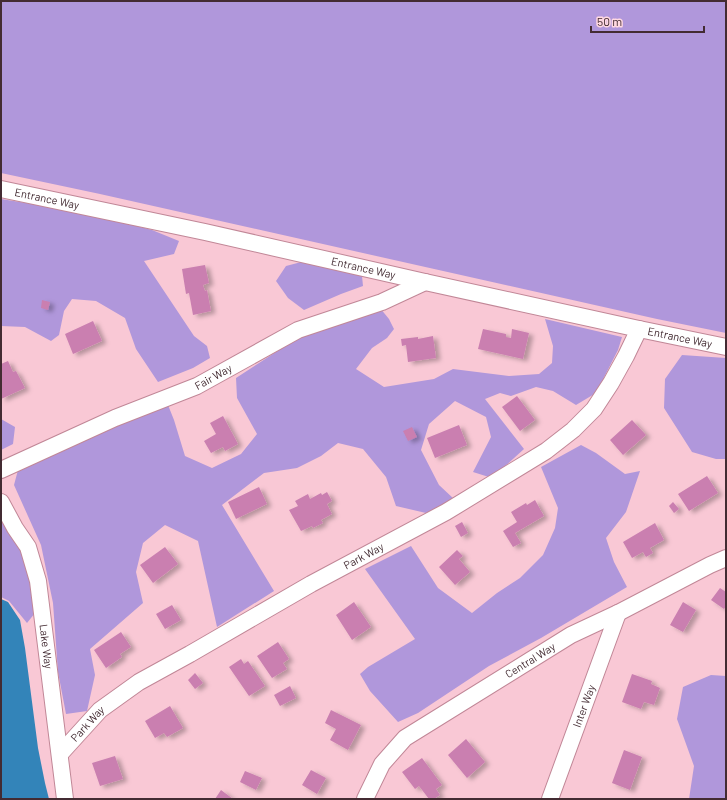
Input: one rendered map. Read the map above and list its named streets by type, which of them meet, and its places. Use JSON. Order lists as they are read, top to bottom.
{
  "streets": {
    "street": [
      "Entrance Way",
      "Fair Way",
      "Park Way",
      "Lake Way",
      "Central Way",
      "Inter Way"
    ]
  },
  "crossings": [
    ["Entrance Way", "Fair Way"],
    ["Entrance Way", "Park Way"],
    ["Park Way", "Lake Way"],
    ["Central Way", "Inter Way"]
  ],
  "scale_bar": "50 m"
}
